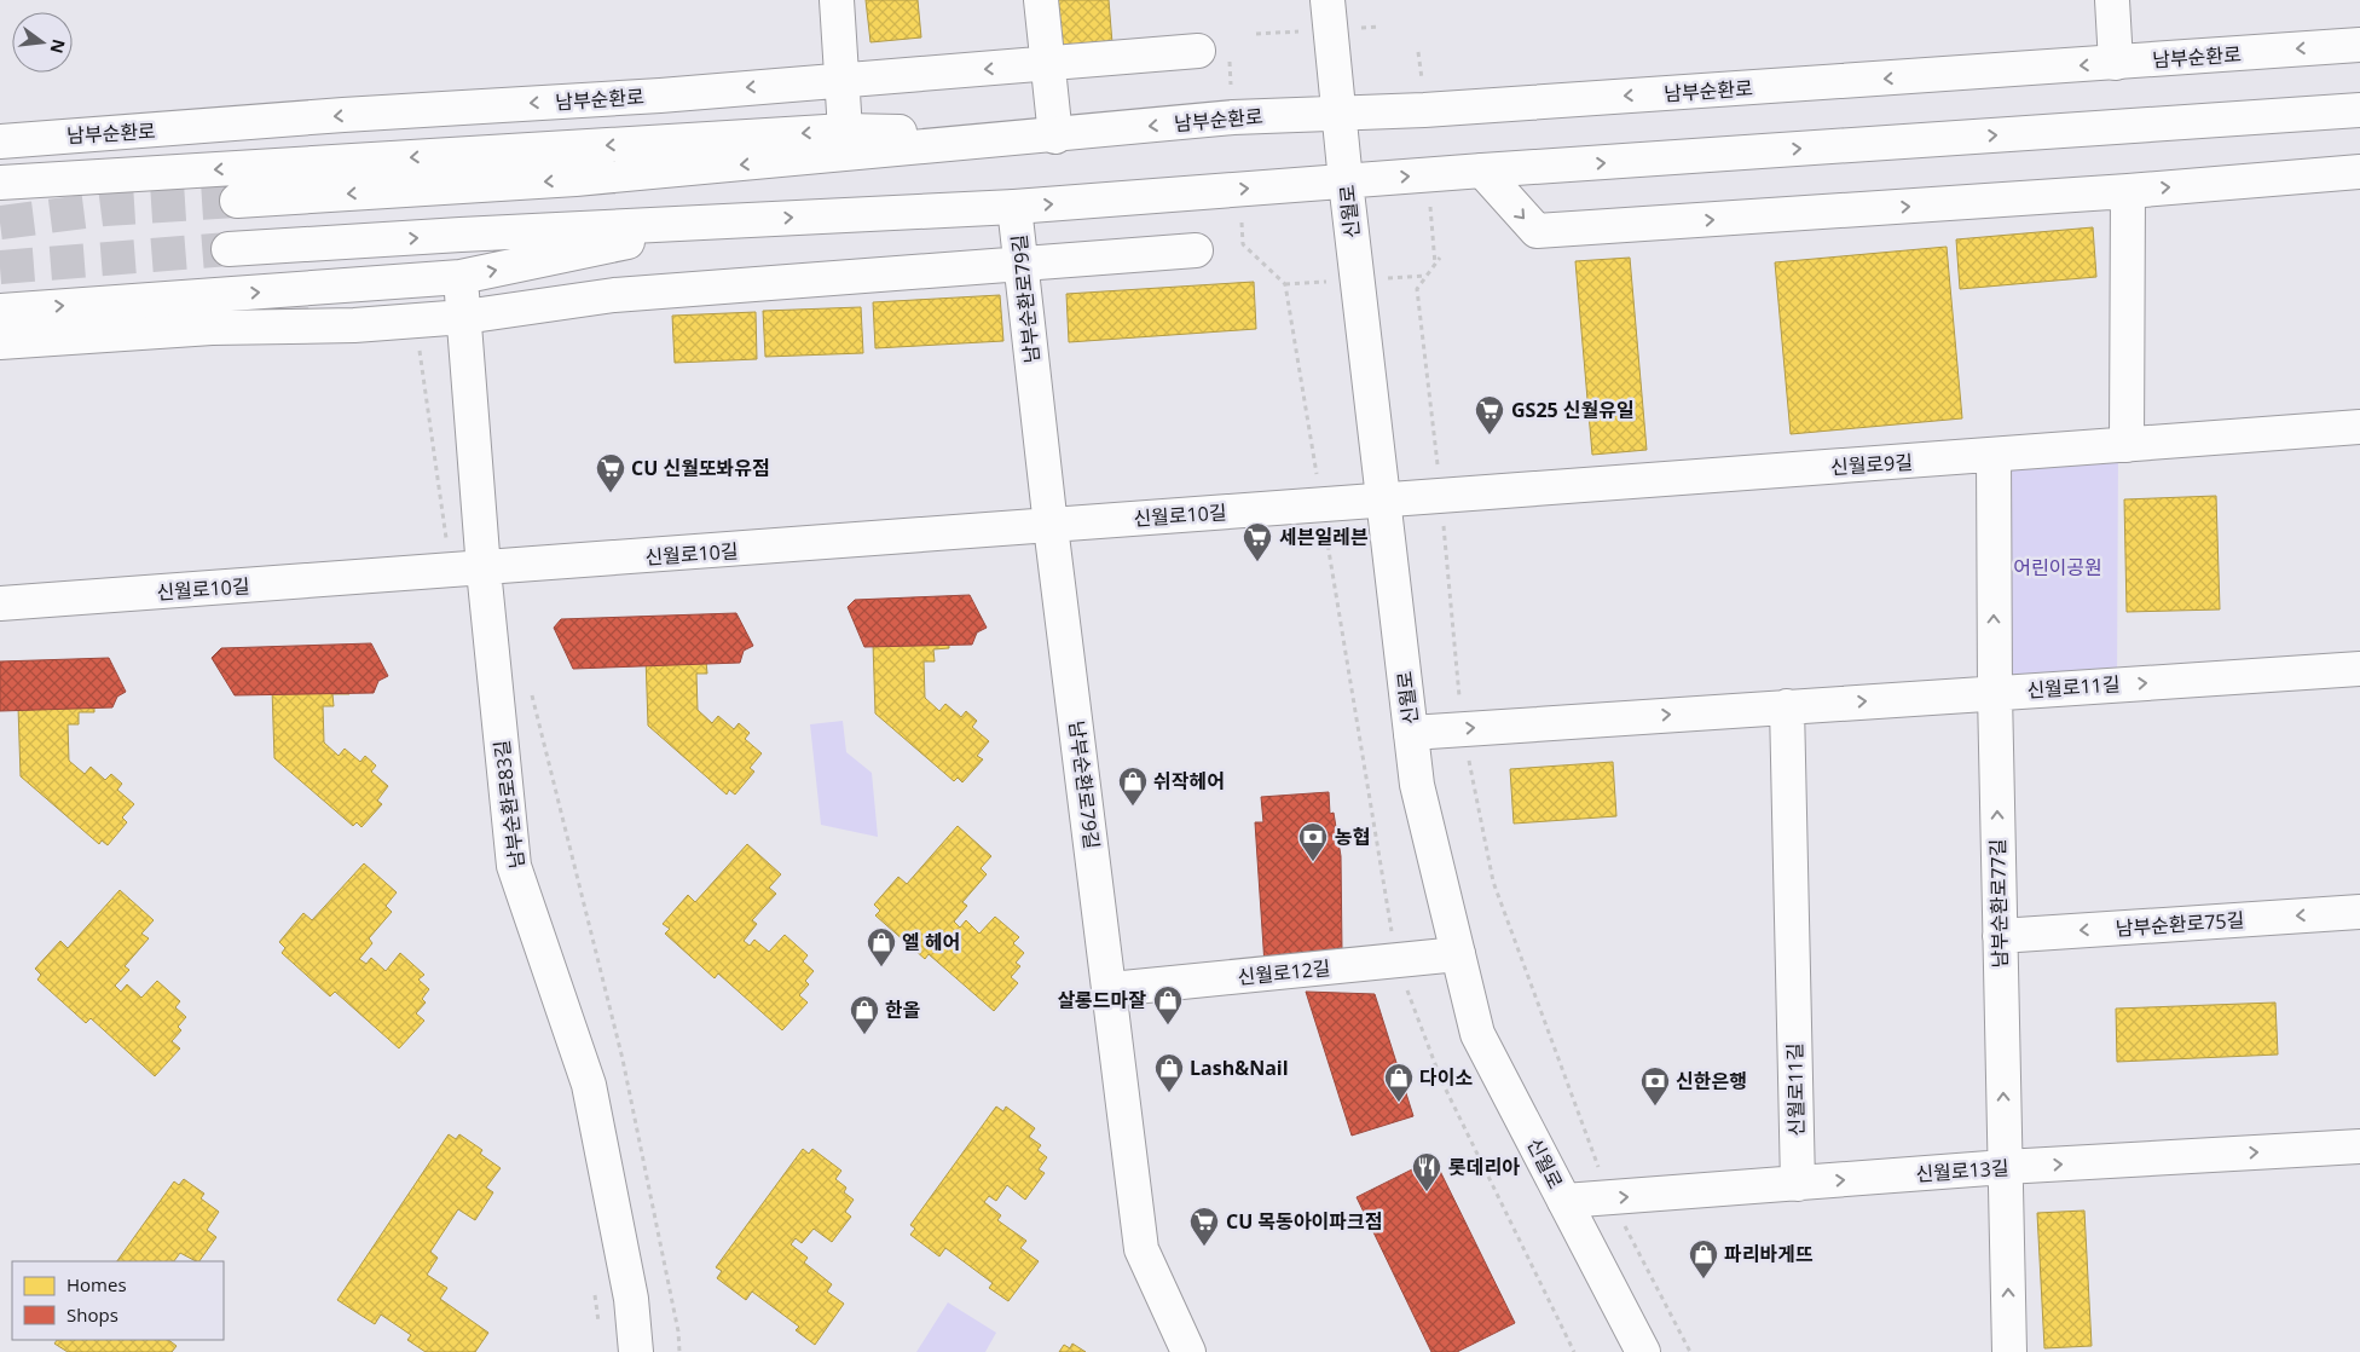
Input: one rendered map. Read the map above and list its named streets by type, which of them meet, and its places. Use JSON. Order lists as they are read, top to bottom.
{
  "streets": {
    "street": [
      "남부순환로",
      "신월로",
      "남부순환로79길",
      "신월로9길",
      "신월로10길",
      "신월로11길",
      "남부순환로83길",
      "남부순환로77길",
      "남부순환로75길",
      "신월로12길",
      "신월로13길"
    ]
  },
  "crossings": [
    ["남부순환로", "신월로"],
    ["신월로", "신월로9길"],
    ["신월로", "신월로10길"],
    ["신월로", "신월로11길"],
    ["신월로", "신월로12길"],
    ["신월로", "신월로13길"],
    ["남부순환로79길", "신월로10길"],
    ["남부순환로79길", "신월로12길"],
    ["신월로9길", "신월로10길"],
    ["신월로9길", "남부순환로77길"],
    ["신월로10길", "남부순환로83길"],
    ["신월로11길", "남부순환로77길"],
    ["신월로11길", "신월로13길"],
    ["남부순환로77길", "남부순환로75길"],
    ["남부순환로77길", "신월로13길"]
  ],
  "one_way": [
    "신월로11길",
    "남부순환로77길",
    "남부순환로75길",
    "신월로13길"
  ],
  "parks": ["어린이공원"],
  "places": {
    "supermarket": [
      "GS25 신월유일",
      "CU 신월또봐유점",
      "세븐일레븐",
      "CU 목동아이파크점"
    ],
    "shop": [
      "쉬작헤어",
      "엘 헤어",
      "살롱드마잘",
      "한올",
      "Lash&Nail",
      "다이소",
      "파리바게뜨"
    ],
    "bank": ["농협", "신한은행"],
    "restaurant": ["롯데리아"]
  },
  "legend": ["Homes", "Shops"],
  "north": "right"
}
